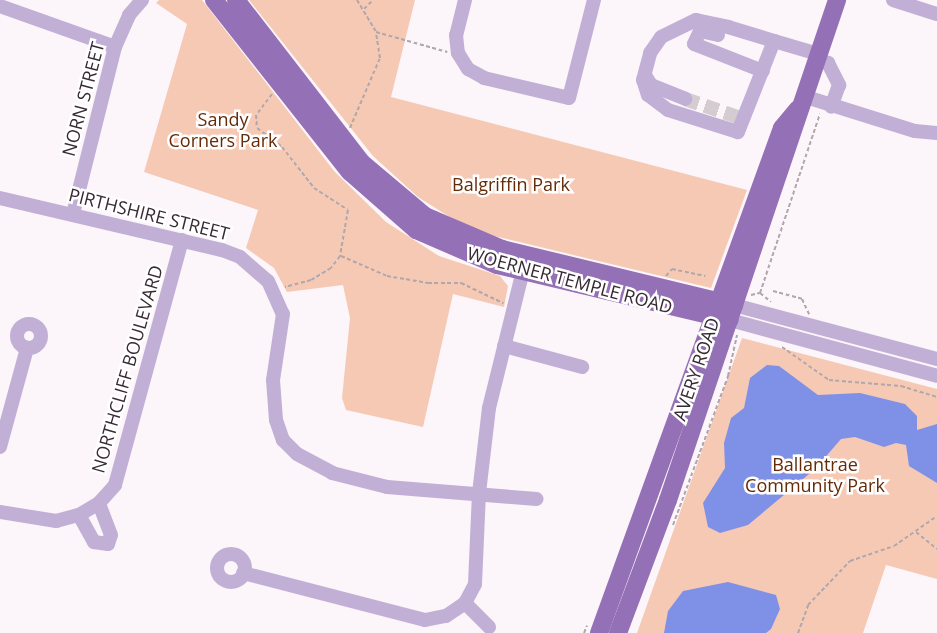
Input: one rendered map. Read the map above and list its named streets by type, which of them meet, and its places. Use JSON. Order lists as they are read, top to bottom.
{
  "streets": {
    "main road": ["WOERNER TEMPLE ROAD", "AVERY ROAD"],
    "street": ["NORN STREET", "PIRTHSHIRE STREET", "NORTHCLIFF BOULEVARD"]
  },
  "crossings": [
    ["NORN STREET", "PIRTHSHIRE STREET"],
    ["PIRTHSHIRE STREET", "NORTHCLIFF BOULEVARD"],
    ["WOERNER TEMPLE ROAD", "AVERY ROAD"]
  ],
  "parks": ["Sandy Corners Park", "Balgriffin Park", "Ballantrae Community Park"]
}
